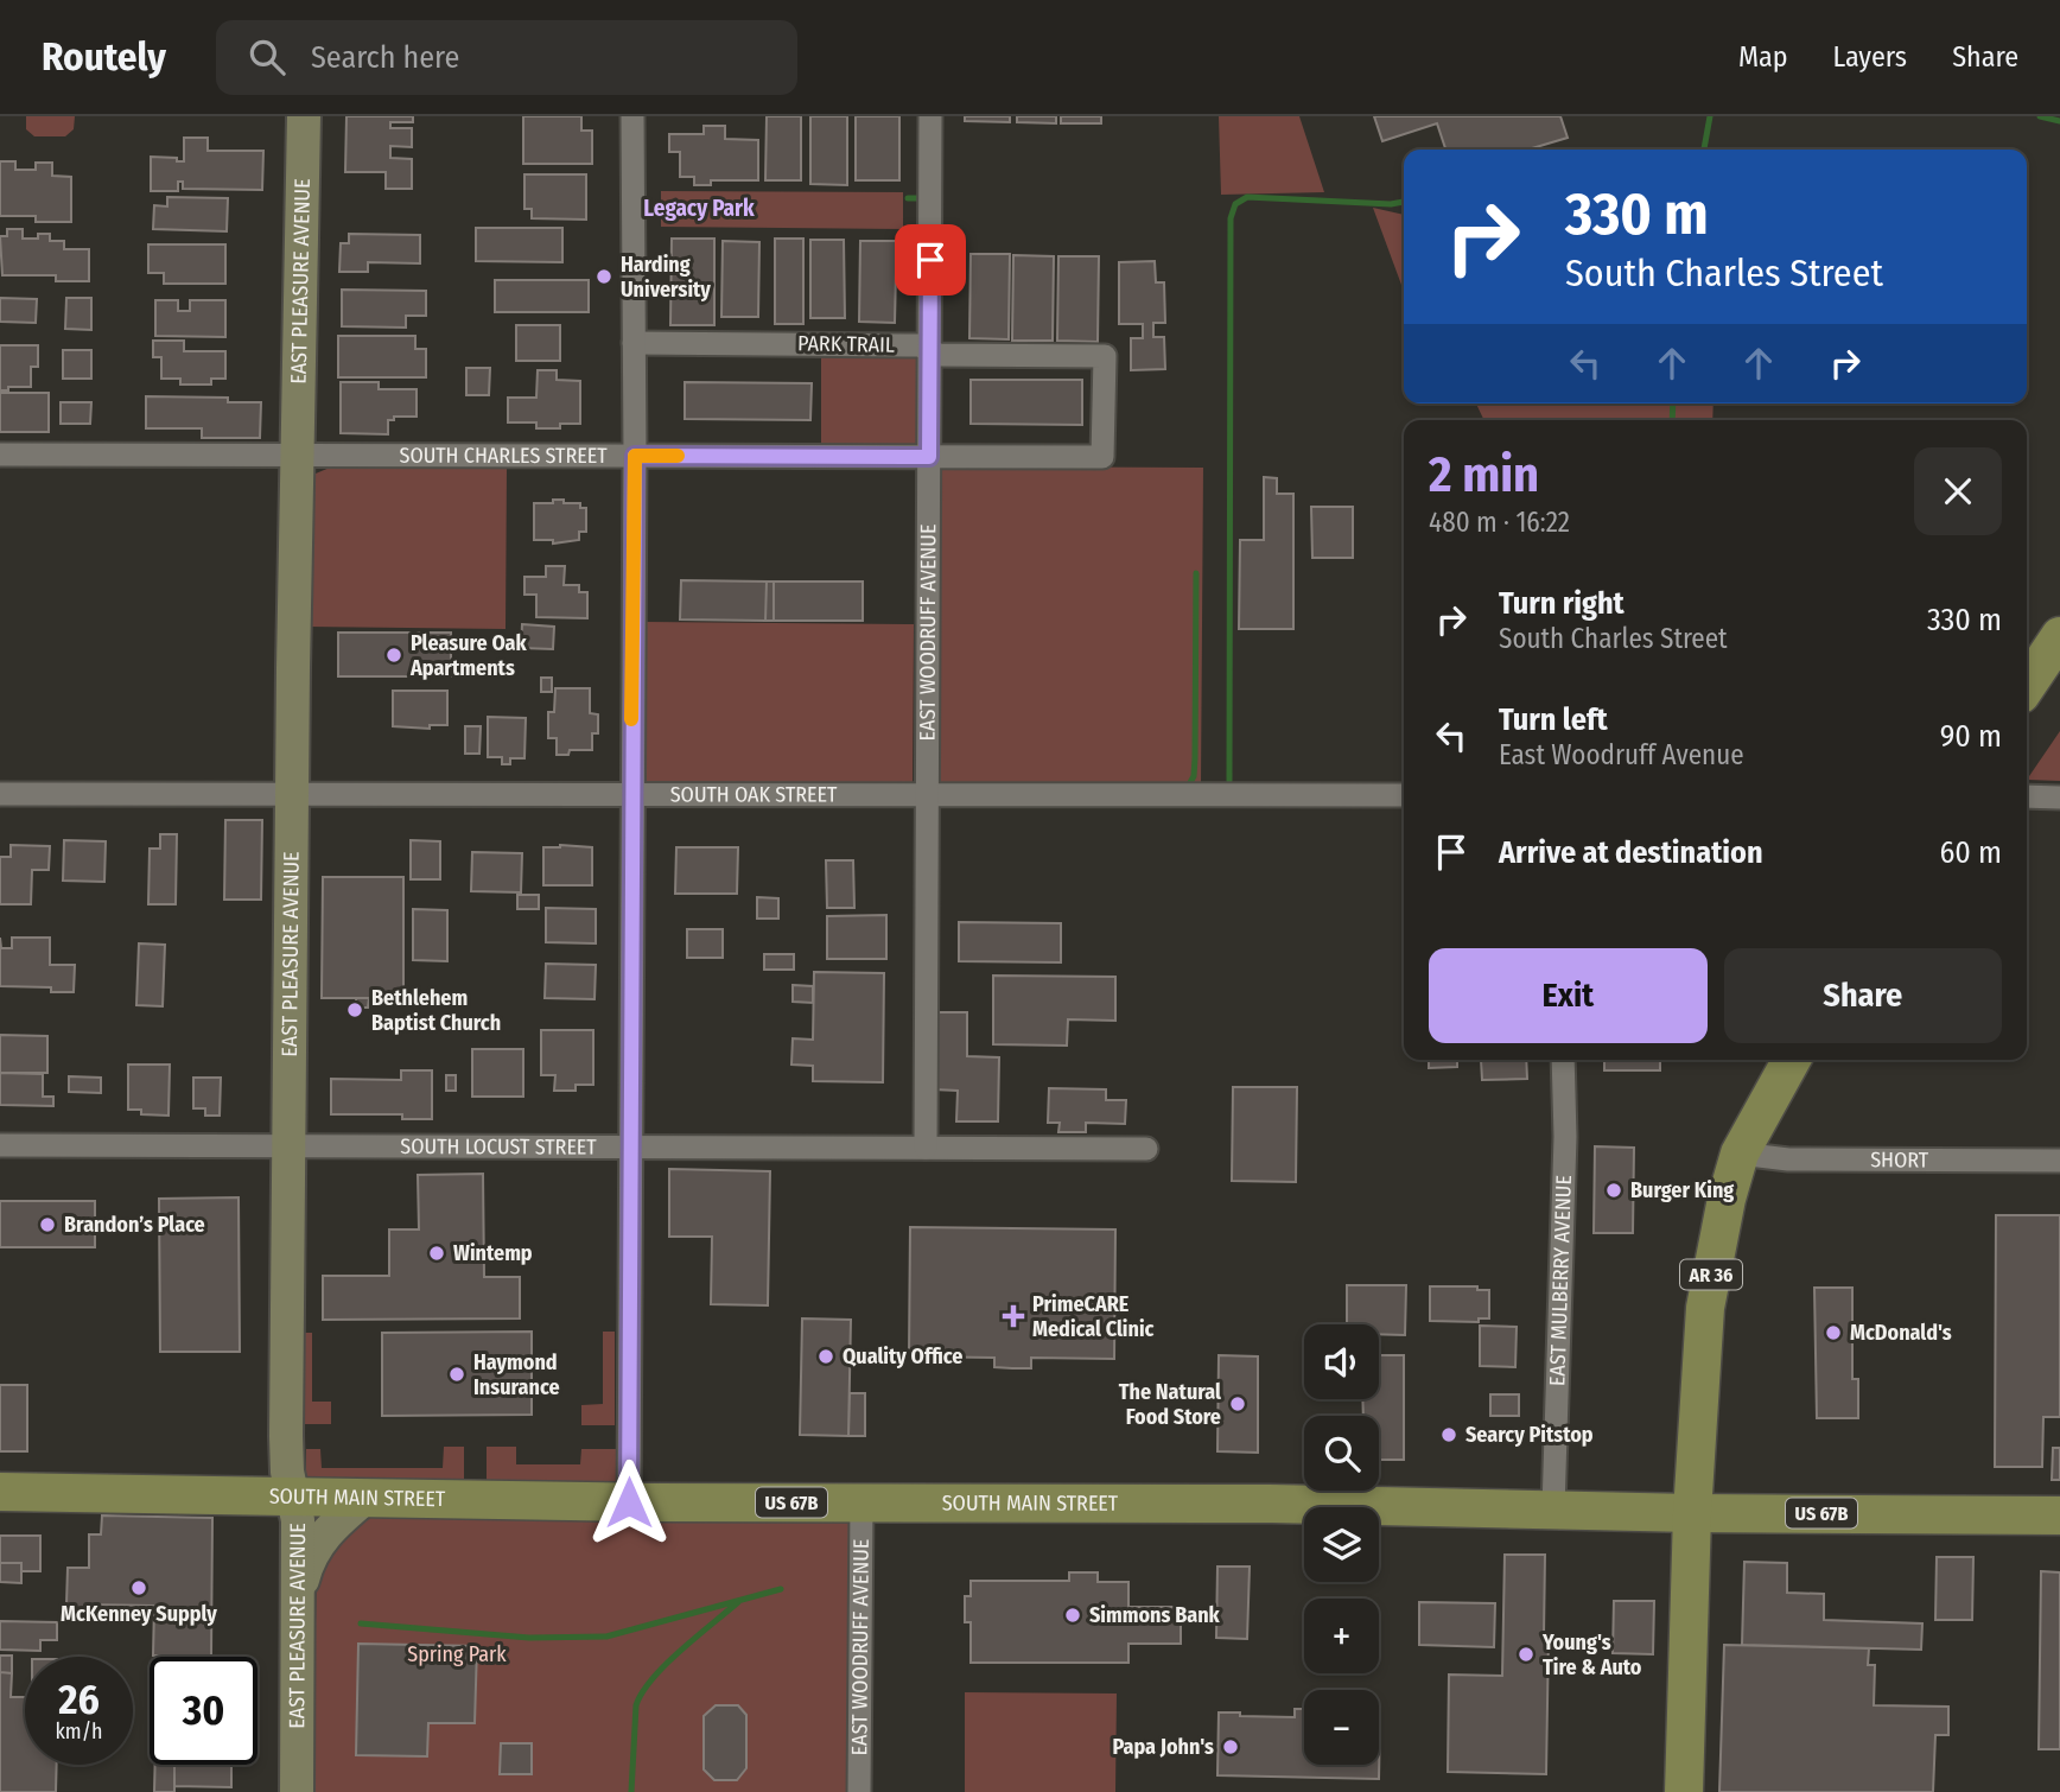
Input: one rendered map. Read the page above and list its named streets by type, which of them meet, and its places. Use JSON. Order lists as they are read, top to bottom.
{
  "streets": {
    "main road": ["AR 36", "SOUTH MAIN STREET", "US 67B"],
    "street": [
      "EAST PLEASURE AVENUE",
      "PARK TRAIL",
      "SOUTH CHARLES STREET",
      "EAST WOODRUFF AVENUE",
      "SOUTH OAK STREET",
      "SOUTH LOCUST STREET",
      "SHORT",
      "EAST MULBERRY AVENUE"
    ]
  },
  "crossings": [
    ["EAST PLEASURE AVENUE", "SOUTH CHARLES STREET"],
    ["EAST PLEASURE AVENUE", "SOUTH OAK STREET"],
    ["EAST PLEASURE AVENUE", "SOUTH LOCUST STREET"],
    ["EAST PLEASURE AVENUE", "SOUTH MAIN STREET"],
    ["PARK TRAIL", "SOUTH CHARLES STREET"],
    ["PARK TRAIL", "EAST WOODRUFF AVENUE"],
    ["SOUTH CHARLES STREET", "EAST WOODRUFF AVENUE"],
    ["EAST WOODRUFF AVENUE", "SOUTH OAK STREET"],
    ["EAST WOODRUFF AVENUE", "SOUTH LOCUST STREET"],
    ["EAST WOODRUFF AVENUE", "SOUTH MAIN STREET"],
    ["SHORT", "AR 36"],
    ["AR 36", "SOUTH MAIN STREET"],
    ["EAST MULBERRY AVENUE", "SOUTH MAIN STREET"]
  ],
  "districts": ["Legacy Park"],
  "parks": ["Spring Park"],
  "places": {
    "other": [
      "Harding University",
      "Pleasure Oak Apartments",
      "Bethlehem Baptist Church",
      "Burger King",
      "Brandon’s Place",
      "Wintemp",
      "McDonald's",
      "Quality Office",
      "Haymond Insurance",
      "The Natural Food Store",
      "Searcy Pitstop",
      "McKenney Supply",
      "Simmons Bank",
      "Young's Tire & Auto",
      "Papa John's"
    ],
    "health": ["PrimeCARE Medical Clinic"]
  },
  "page": {
    "header": "Routely",
    "search": "Search here",
    "nav": ["Map", "Layers", "Share"],
    "turn": ["330 m", "South Charles Street"],
    "heading": ["2 min", "480 m · 16:22"],
    "list": [
      {
        "name": "Turn right",
        "note": "South Charles Street",
        "value": "330 m"
      },
      {
        "name": "Turn left",
        "note": "East Woodruff Avenue",
        "value": "90 m"
      },
      {
        "name": "Arrive at destination",
        "value": "60 m"
      }
    ],
    "buttons": ["Exit", "Share"],
    "map_buttons": ["+", "−"],
    "speed": "26 km/h",
    "limit": "30"
  }
}
